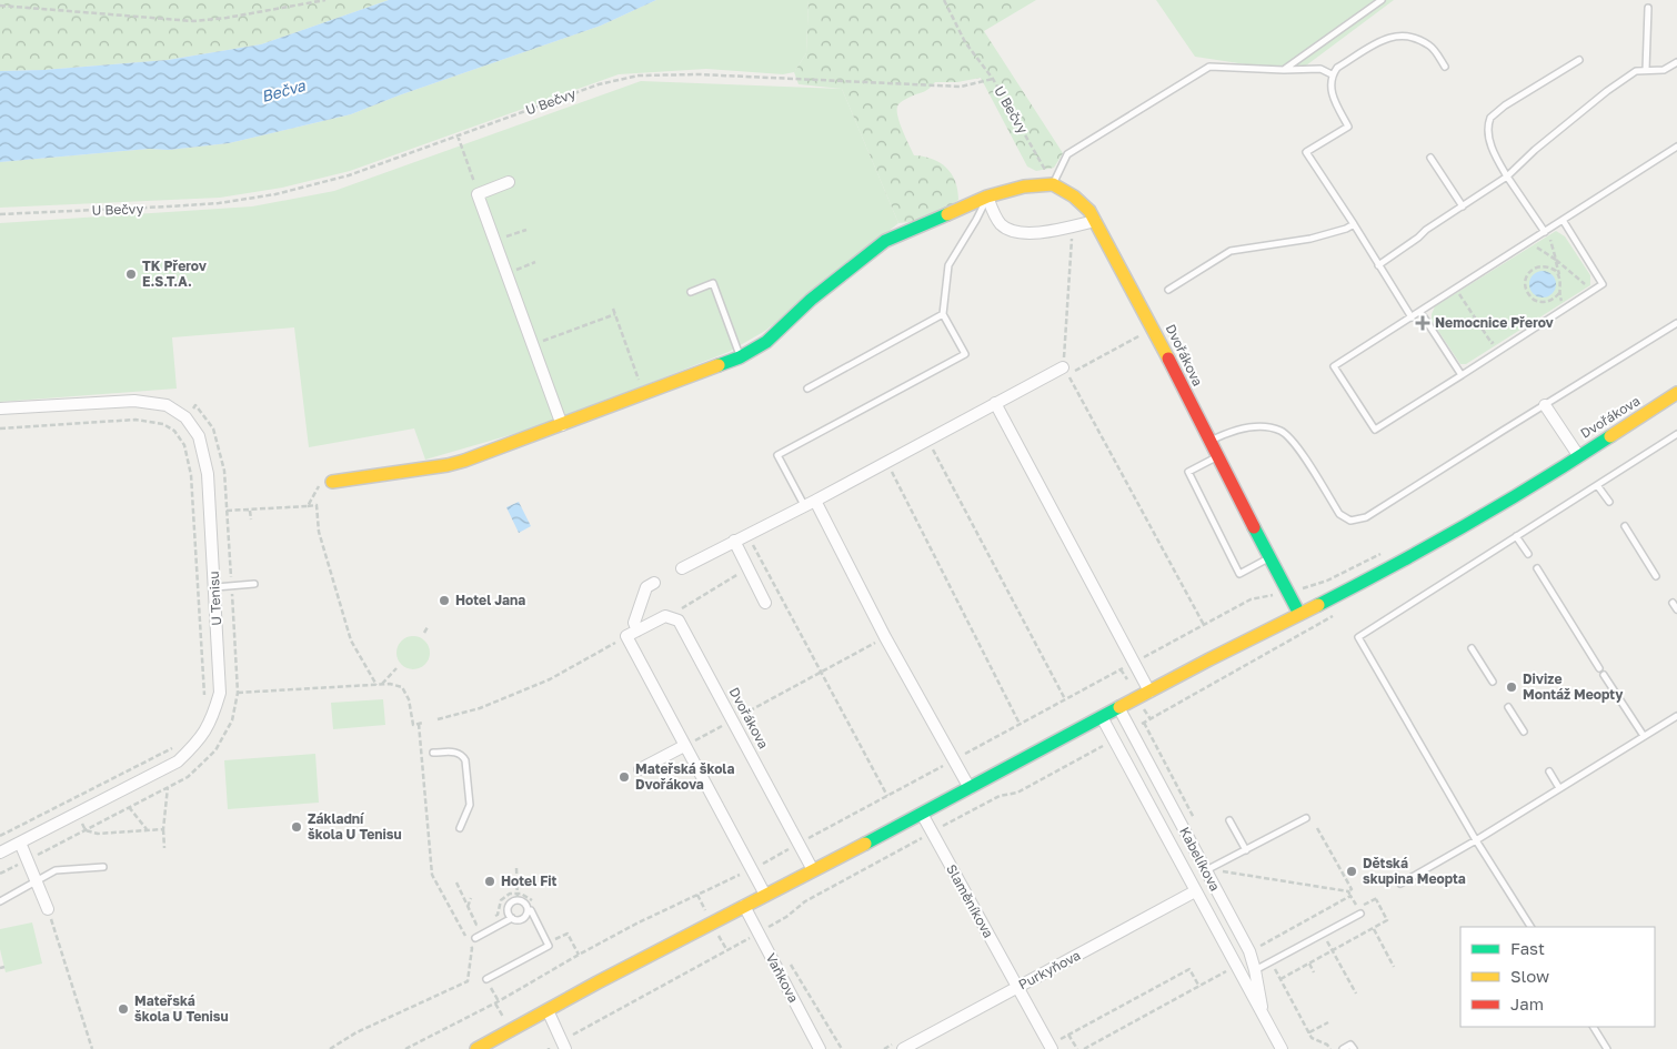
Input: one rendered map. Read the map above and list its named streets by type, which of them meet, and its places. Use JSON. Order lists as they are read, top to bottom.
{
  "streets": {
    "main road": ["Dvořákova"],
    "street": [
      "U Tenisu",
      "Kabelíkova",
      "Slaměníkova",
      "Purkyňova",
      "Vaňkova"
    ],
    "path": ["U Bečvy"]
  },
  "crossings": [
    ["U Bečvy", "Dvořákova"],
    ["Dvořákova", "Kabelíkova"],
    ["Dvořákova", "Slaměníkova"],
    ["Dvořákova", "Vaňkova"],
    ["Kabelíkova", "Purkyňova"],
    ["Slaměníkova", "Purkyňova"]
  ],
  "water": ["Bečva"],
  "places": {
    "other": [
      "TK Přerov E.S.T.A.",
      "Hotel Jana",
      "Divize Montáž Meopty",
      "Mateřská škola Dvořákova",
      "Základní škola U Tenisu",
      "Dětská skupina Meopta",
      "Hotel Fit",
      "Mateřská škola U Tenisu"
    ],
    "health": ["Nemocnice Přerov"]
  },
  "legend": ["Fast", "Slow", "Jam"]
}
